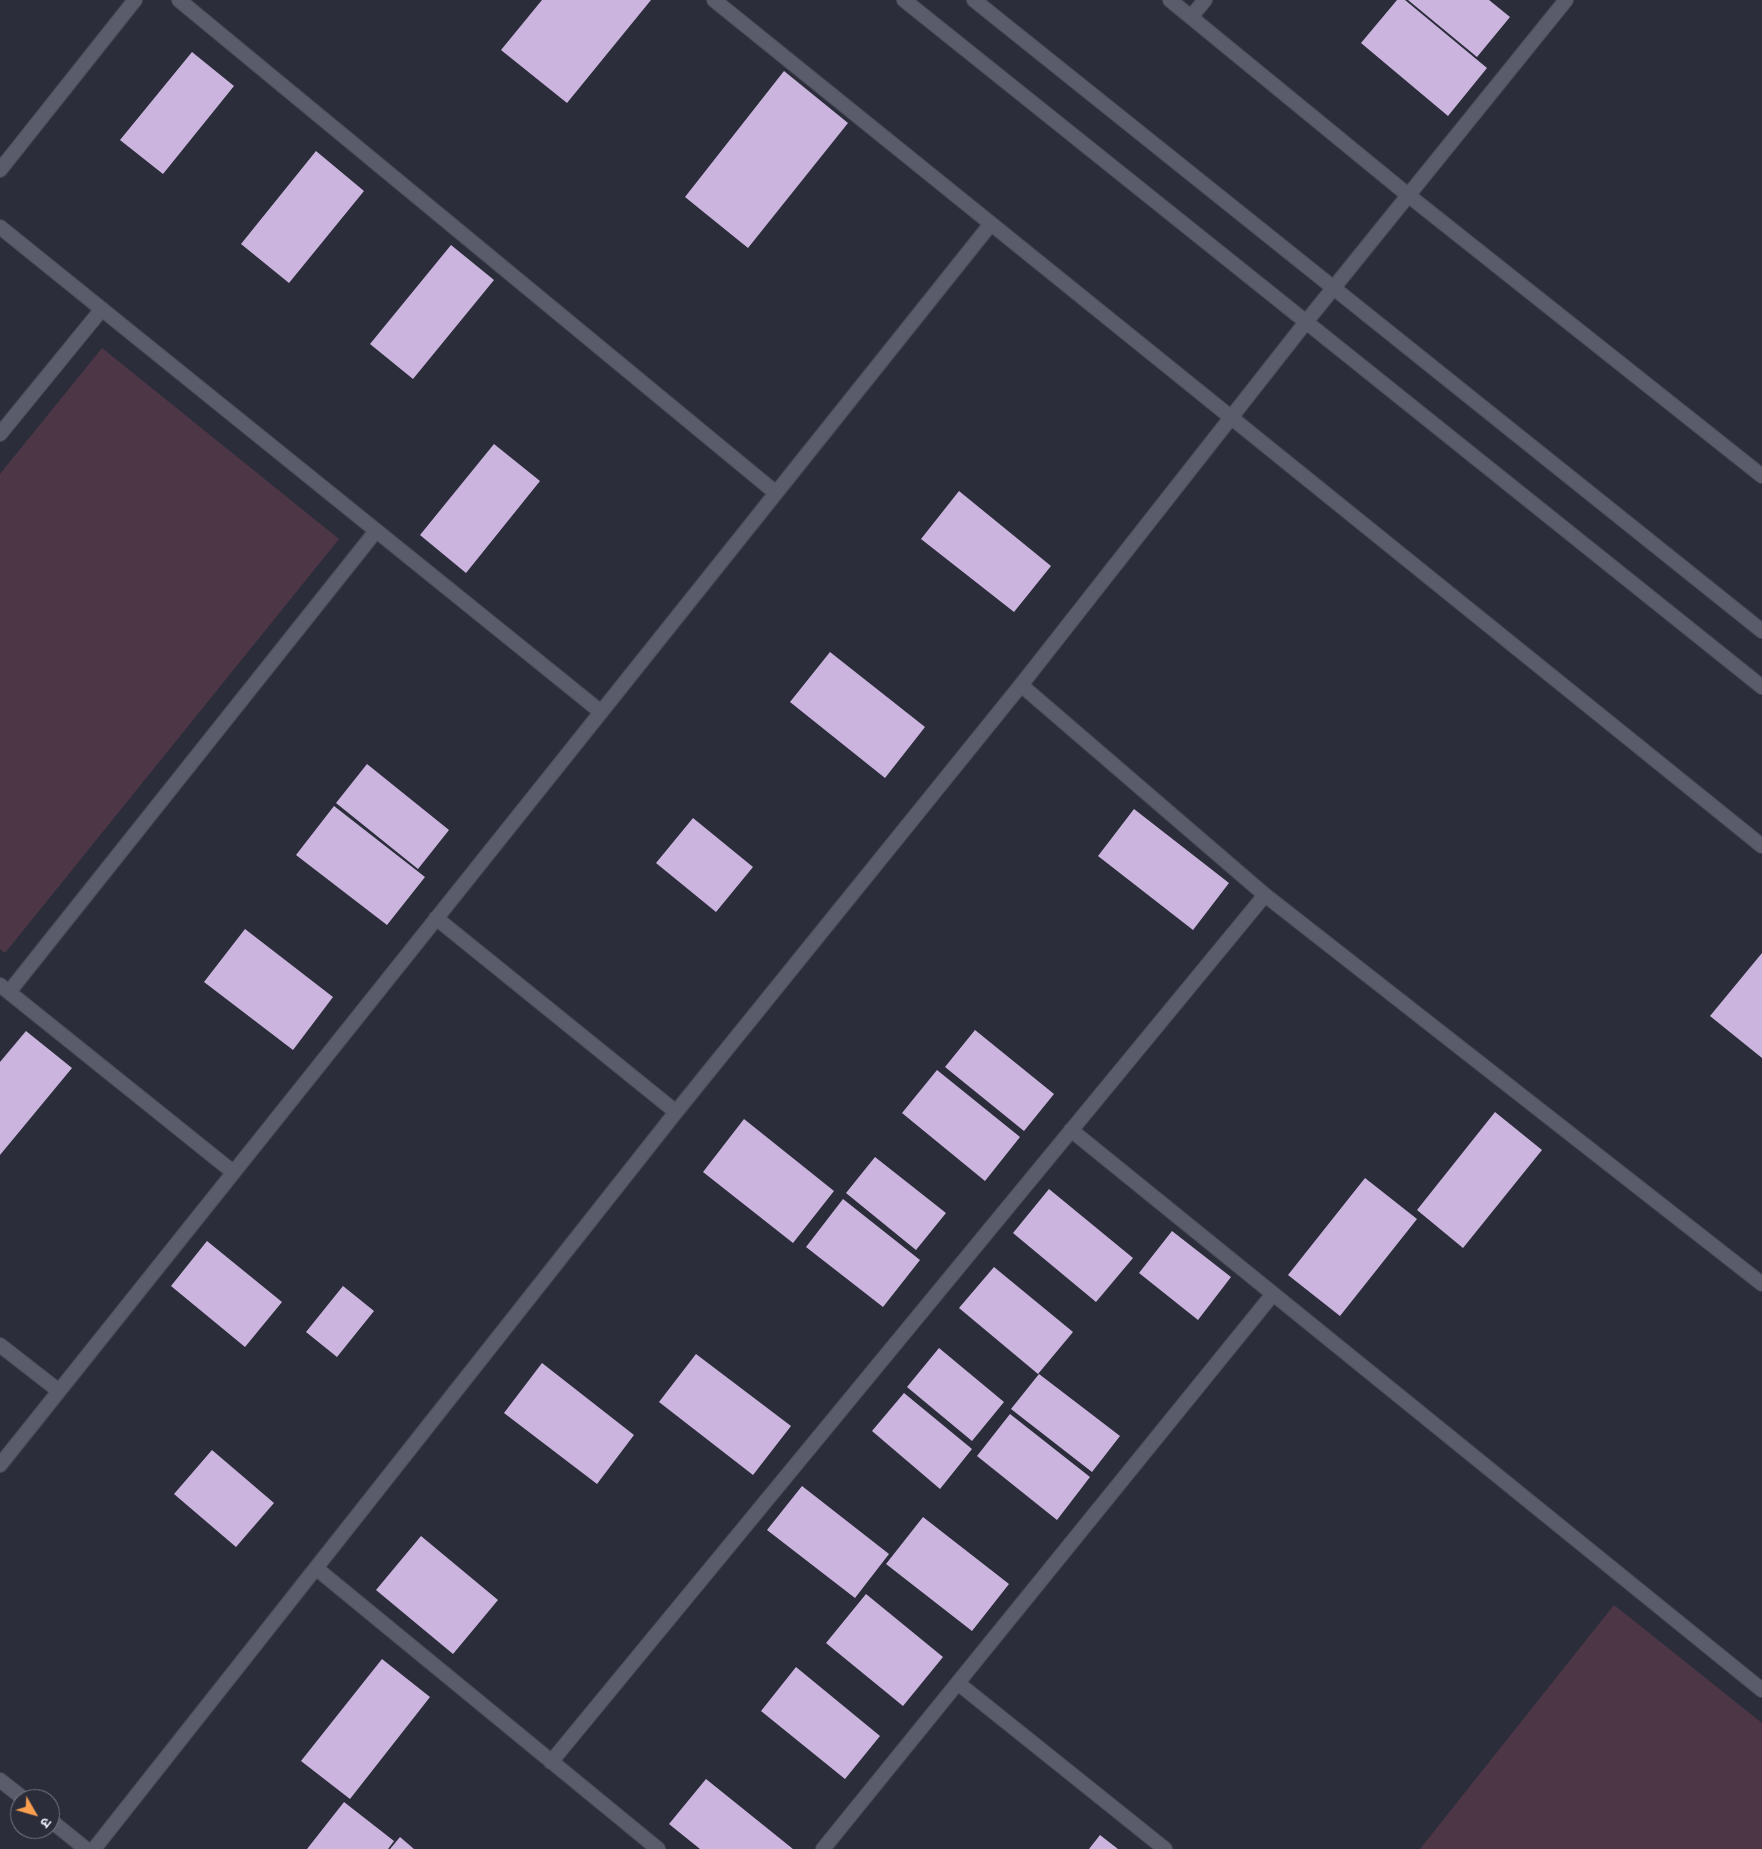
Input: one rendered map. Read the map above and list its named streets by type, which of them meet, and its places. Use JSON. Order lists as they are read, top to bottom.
{
  "north": "bottom right"
}
